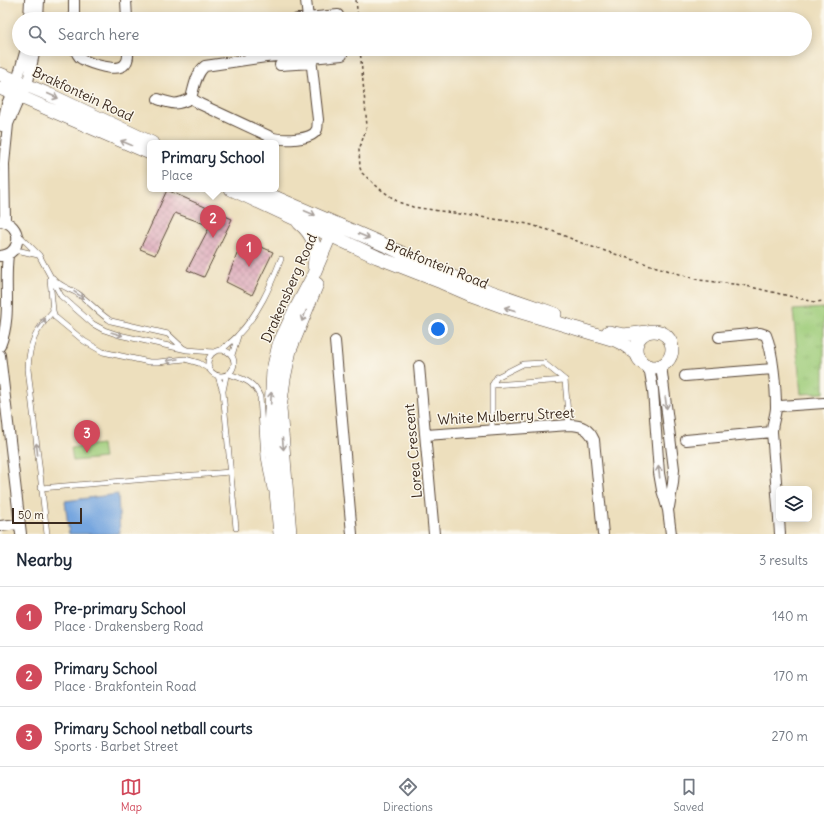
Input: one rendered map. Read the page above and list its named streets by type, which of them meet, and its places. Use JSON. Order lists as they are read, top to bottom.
{
  "streets": {
    "street": [
      "Brakfontein Road",
      "Drakensberg Road",
      "White Mulberry Street",
      "Lorea Crescent"
    ]
  },
  "crossings": [
    ["Brakfontein Road", "Drakensberg Road"],
    ["White Mulberry Street", "Lorea Crescent"]
  ],
  "scale_bar": "50 m",
  "page": {
    "search": "Search here",
    "popup": ["Primary School", "Place"],
    "pins": ["2", "1", "3"],
    "scale": "50 m",
    "heading": ["Nearby", "3 results"],
    "list": [
      {
        "mark": "1",
        "name": "Pre-primary School",
        "note": "Place · Drakensberg Road",
        "value": "140 m"
      },
      {
        "mark": "2",
        "name": "Primary School",
        "note": "Place · Brakfontein Road",
        "value": "170 m"
      },
      {
        "mark": "3",
        "name": "Primary School netball courts",
        "note": "Sports · Barbet Street",
        "value": "270 m"
      }
    ],
    "nav": ["Map", "Directions", "Saved"]
  }
}
